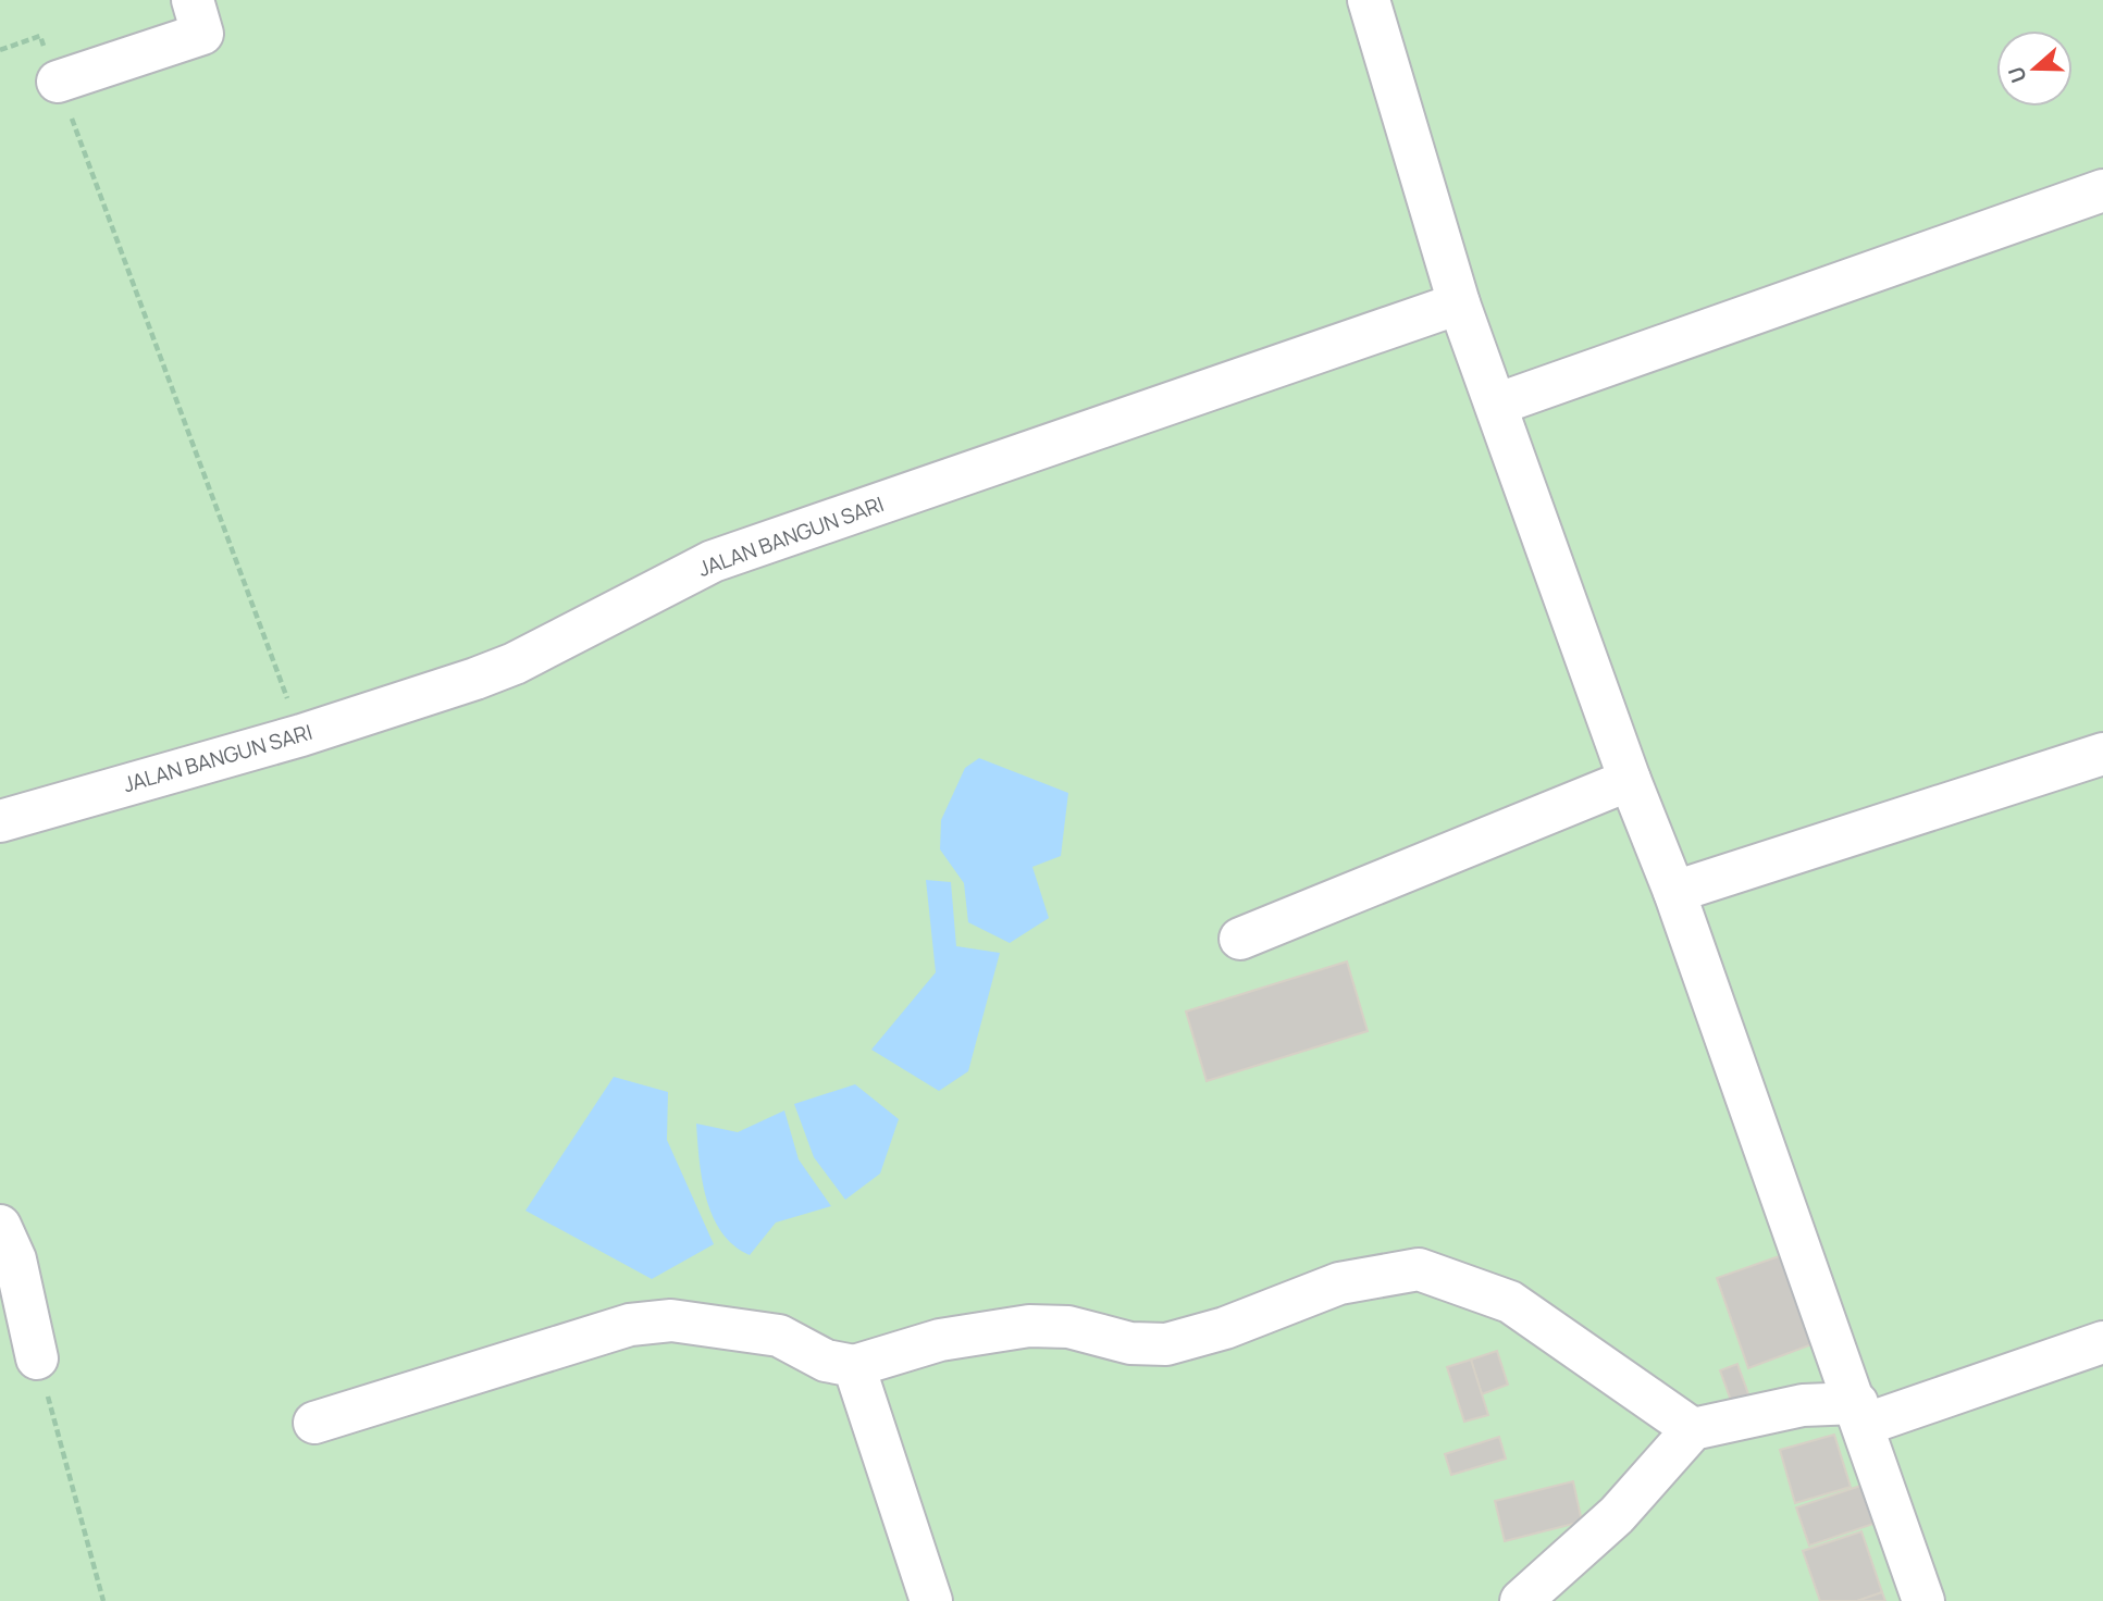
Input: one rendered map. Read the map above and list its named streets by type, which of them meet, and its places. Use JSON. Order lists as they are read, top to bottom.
{
  "streets": {
    "street": ["JALAN BANGUN SARI"]
  },
  "north": "left"
}
